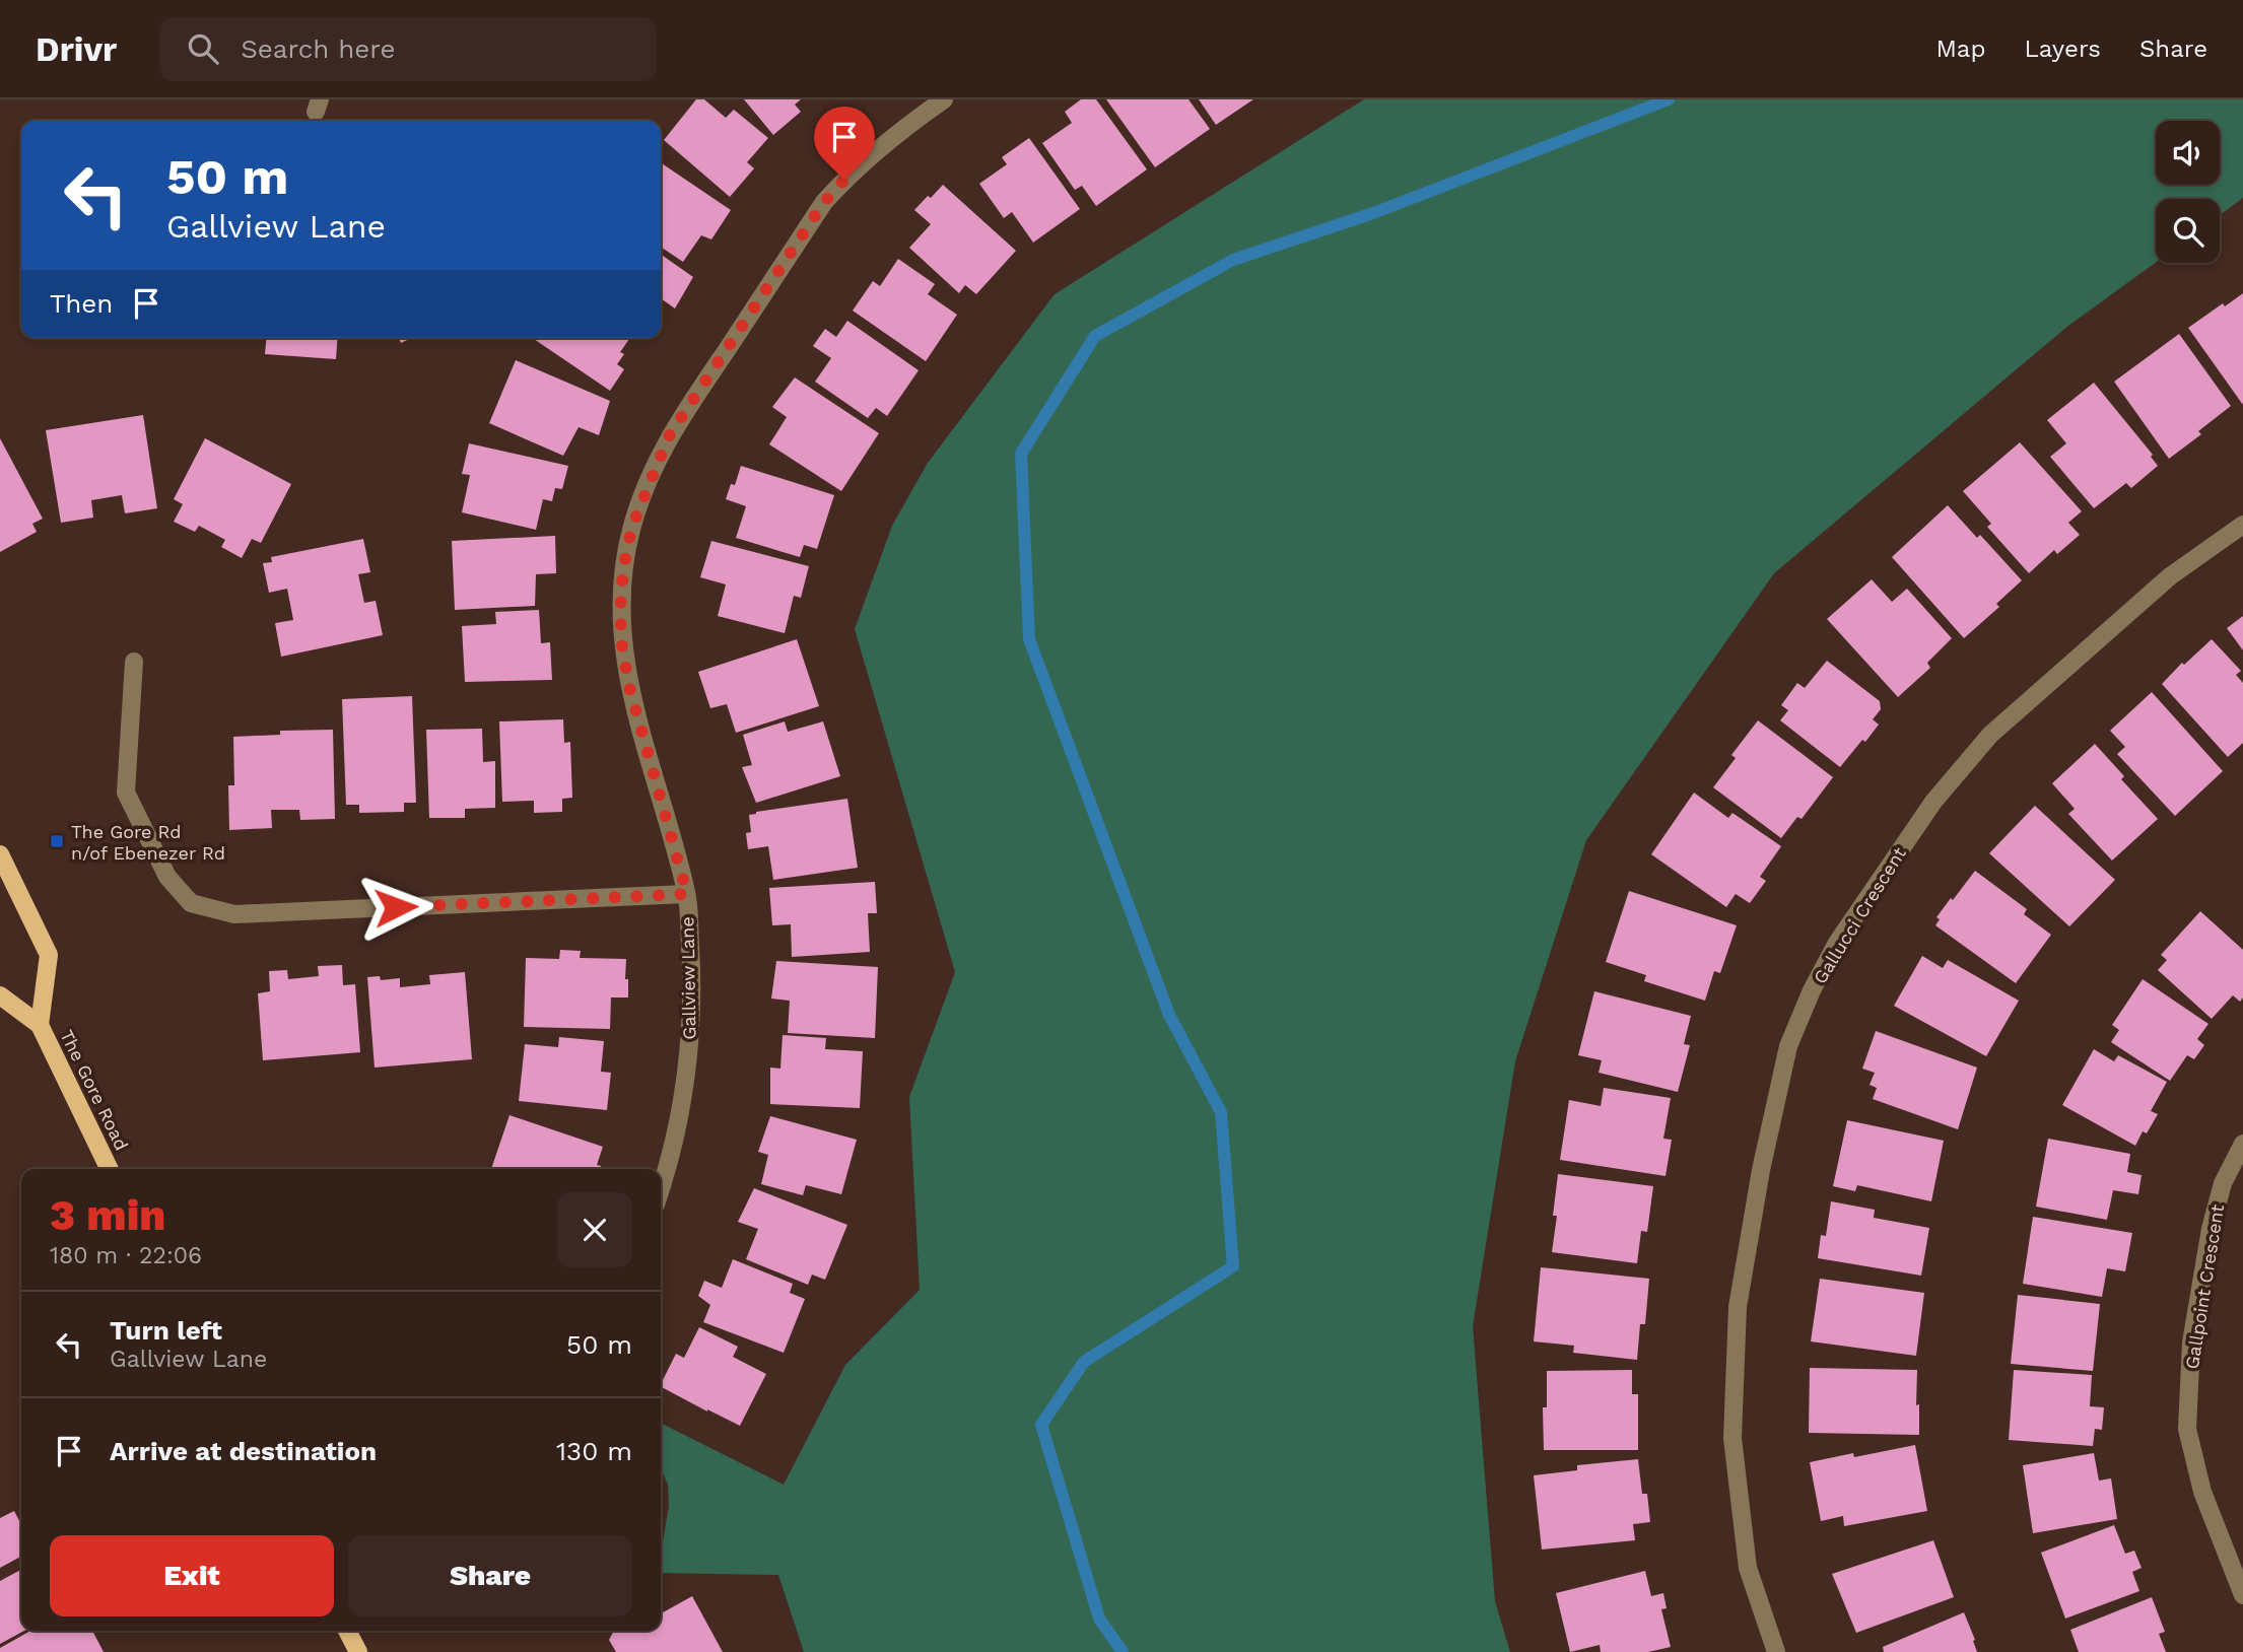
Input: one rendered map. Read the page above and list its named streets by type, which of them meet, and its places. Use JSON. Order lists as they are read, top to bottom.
{
  "streets": {
    "main road": ["The Gore Road"],
    "street": ["Gallucci Crescent", "Gallview Lane", "Gallpoint Crescent"]
  },
  "places": {
    "transit": ["The Gore Rd n/of Ebenezer Rd"]
  },
  "page": {
    "header": "Drivr",
    "search": "Search here",
    "nav": ["Map", "Layers", "Share"],
    "turn": ["50 m", "Gallview Lane"],
    "then": "Then",
    "heading": ["3 min", "180 m · 22:06"],
    "list": [
      {
        "name": "Turn left",
        "note": "Gallview Lane",
        "value": "50 m"
      },
      {
        "name": "Arrive at destination",
        "value": "130 m"
      }
    ],
    "buttons": ["Exit", "Share"]
  }
}
